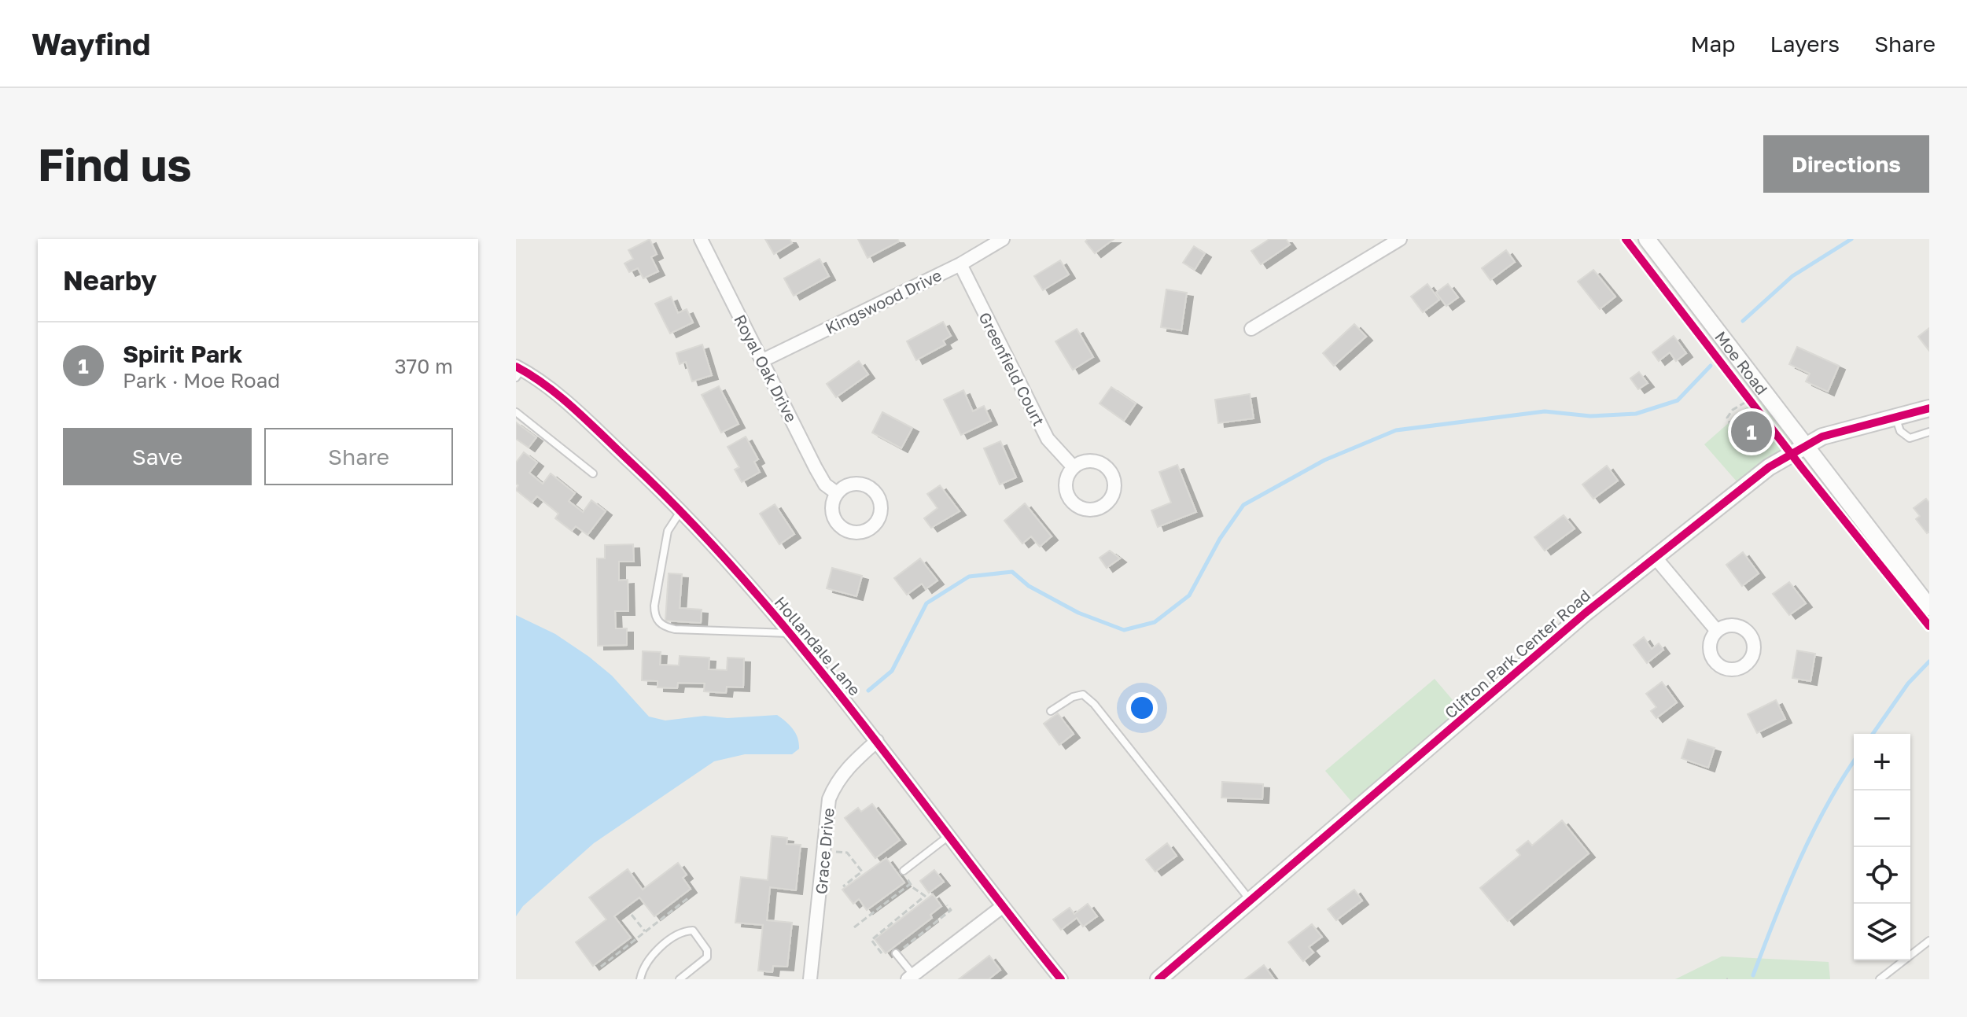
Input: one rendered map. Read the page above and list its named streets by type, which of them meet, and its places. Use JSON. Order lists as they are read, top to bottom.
{
  "streets": {
    "street": [
      "Kingswood Drive",
      "Moe Road",
      "Royal Oak Drive",
      "Greenfield Court",
      "Hollandale Lane",
      "Clifton Park Center Road",
      "Grace Drive"
    ]
  },
  "crossings": [
    ["Kingswood Drive", "Royal Oak Drive"],
    ["Kingswood Drive", "Greenfield Court"],
    ["Moe Road", "Clifton Park Center Road"],
    ["Hollandale Lane", "Grace Drive"]
  ],
  "page": {
    "header": "Wayfind",
    "nav": ["Map", "Layers", "Share"],
    "buttons": [
      "Directions",
      ["Save", "Share"]
    ],
    "title": "Find us",
    "heading": "Nearby",
    "list": [
      {
        "mark": "1",
        "name": "Spirit Park",
        "note": "Park · Moe Road",
        "value": "370 m"
      }
    ],
    "pins": "1",
    "map_buttons": ["+", "−"]
  }
}
